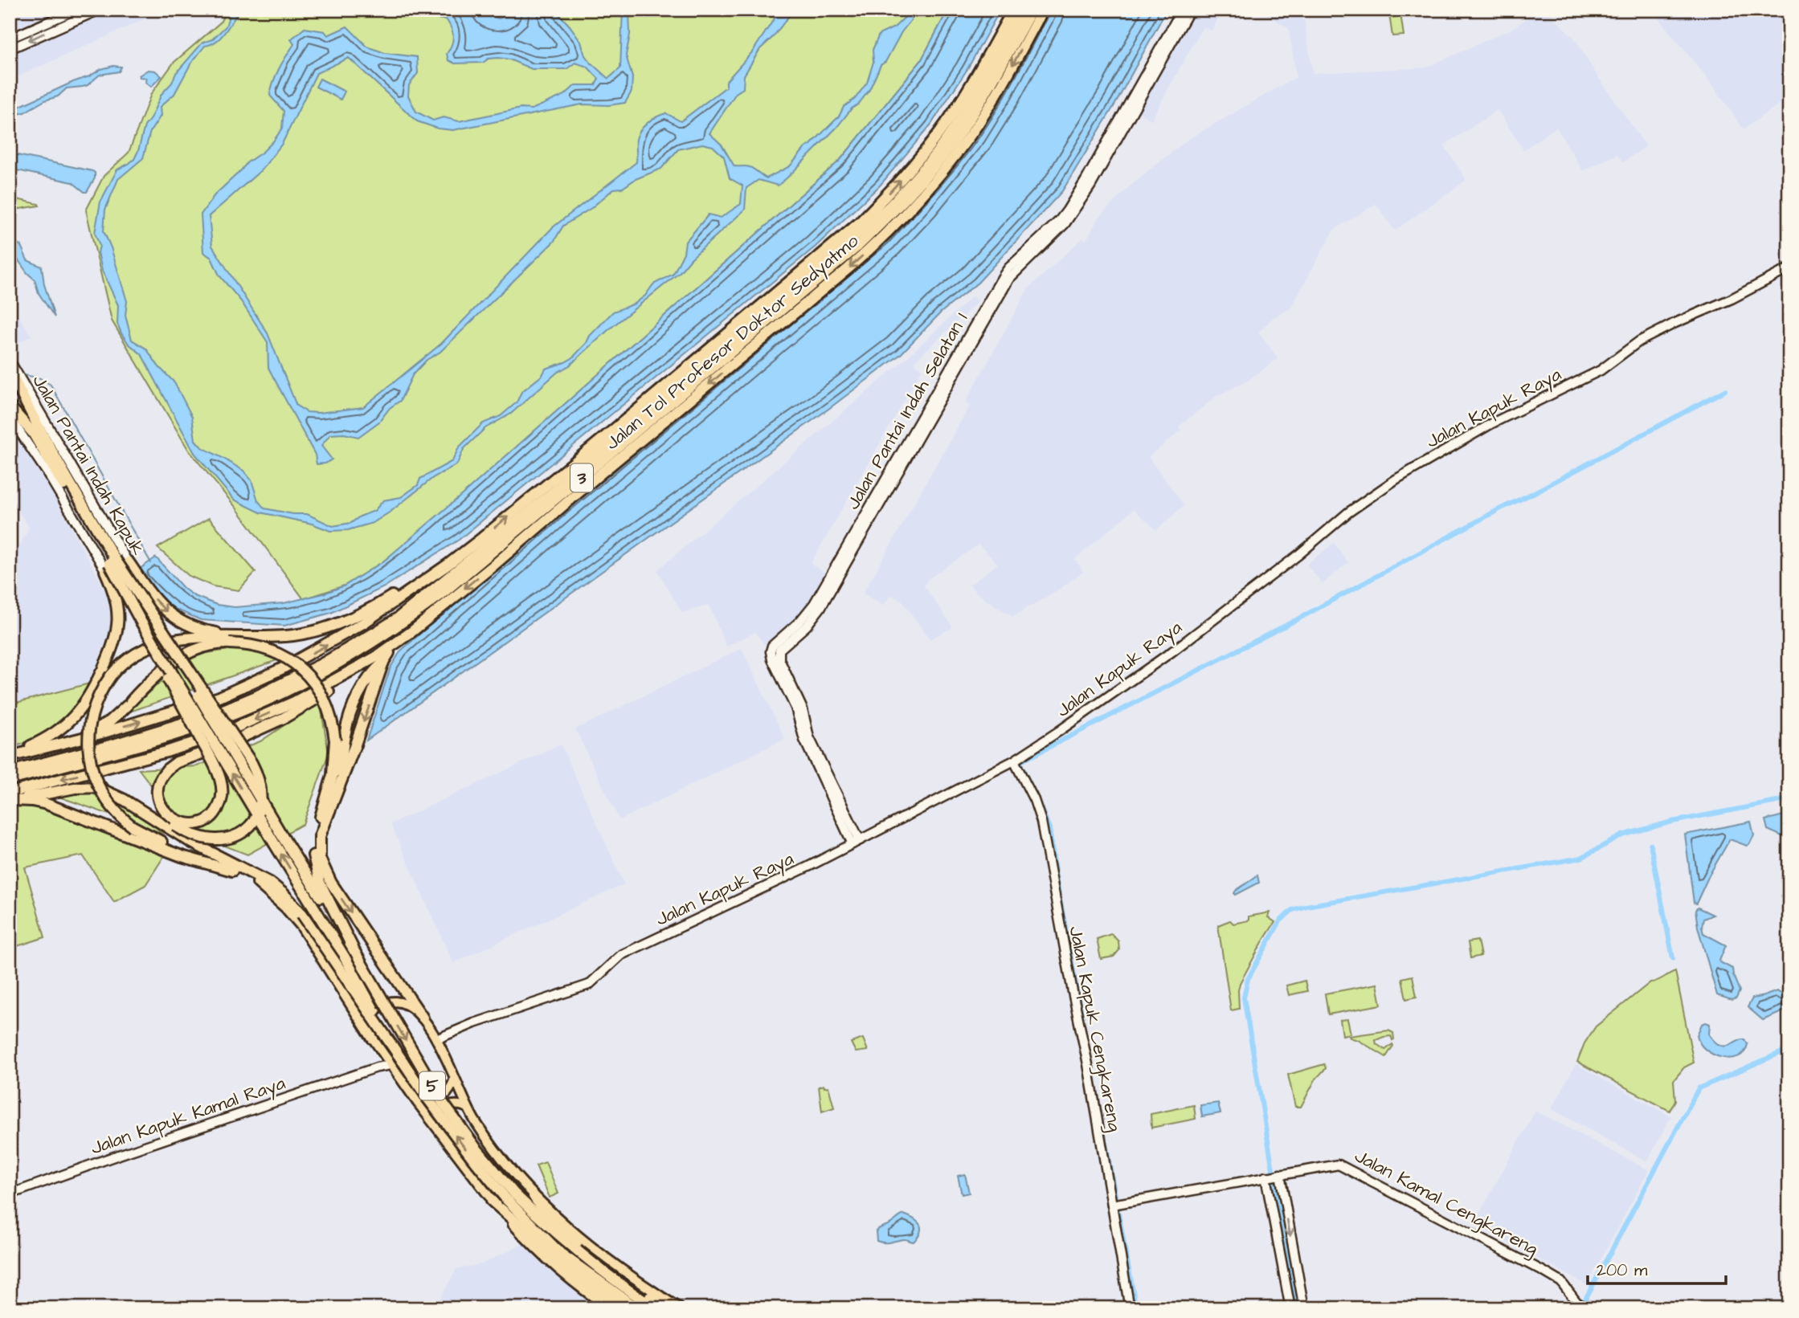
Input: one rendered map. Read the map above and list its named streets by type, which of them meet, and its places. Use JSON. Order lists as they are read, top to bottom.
{
  "streets": {
    "highway": ["Jalan Tol Profesor Doktor Sedyatmo", "3", "5"],
    "main road": [
      "Jalan Kapuk Raya",
      "Jalan Pantai Indah Selatan 1",
      "Jalan Pantai Indah Kapuk",
      "Jalan Kapuk Cengkareng",
      "Jalan Kapuk Kamal Raya",
      "Jalan Kamal Cengkareng"
    ]
  },
  "crossings": [
    ["Jalan Kapuk Raya", "Jalan Pantai Indah Selatan 1"],
    ["Jalan Kapuk Raya", "Jalan Kapuk Cengkareng"],
    ["Jalan Kapuk Cengkareng", "Jalan Kamal Cengkareng"]
  ],
  "scale_bar": "200 m"
}
